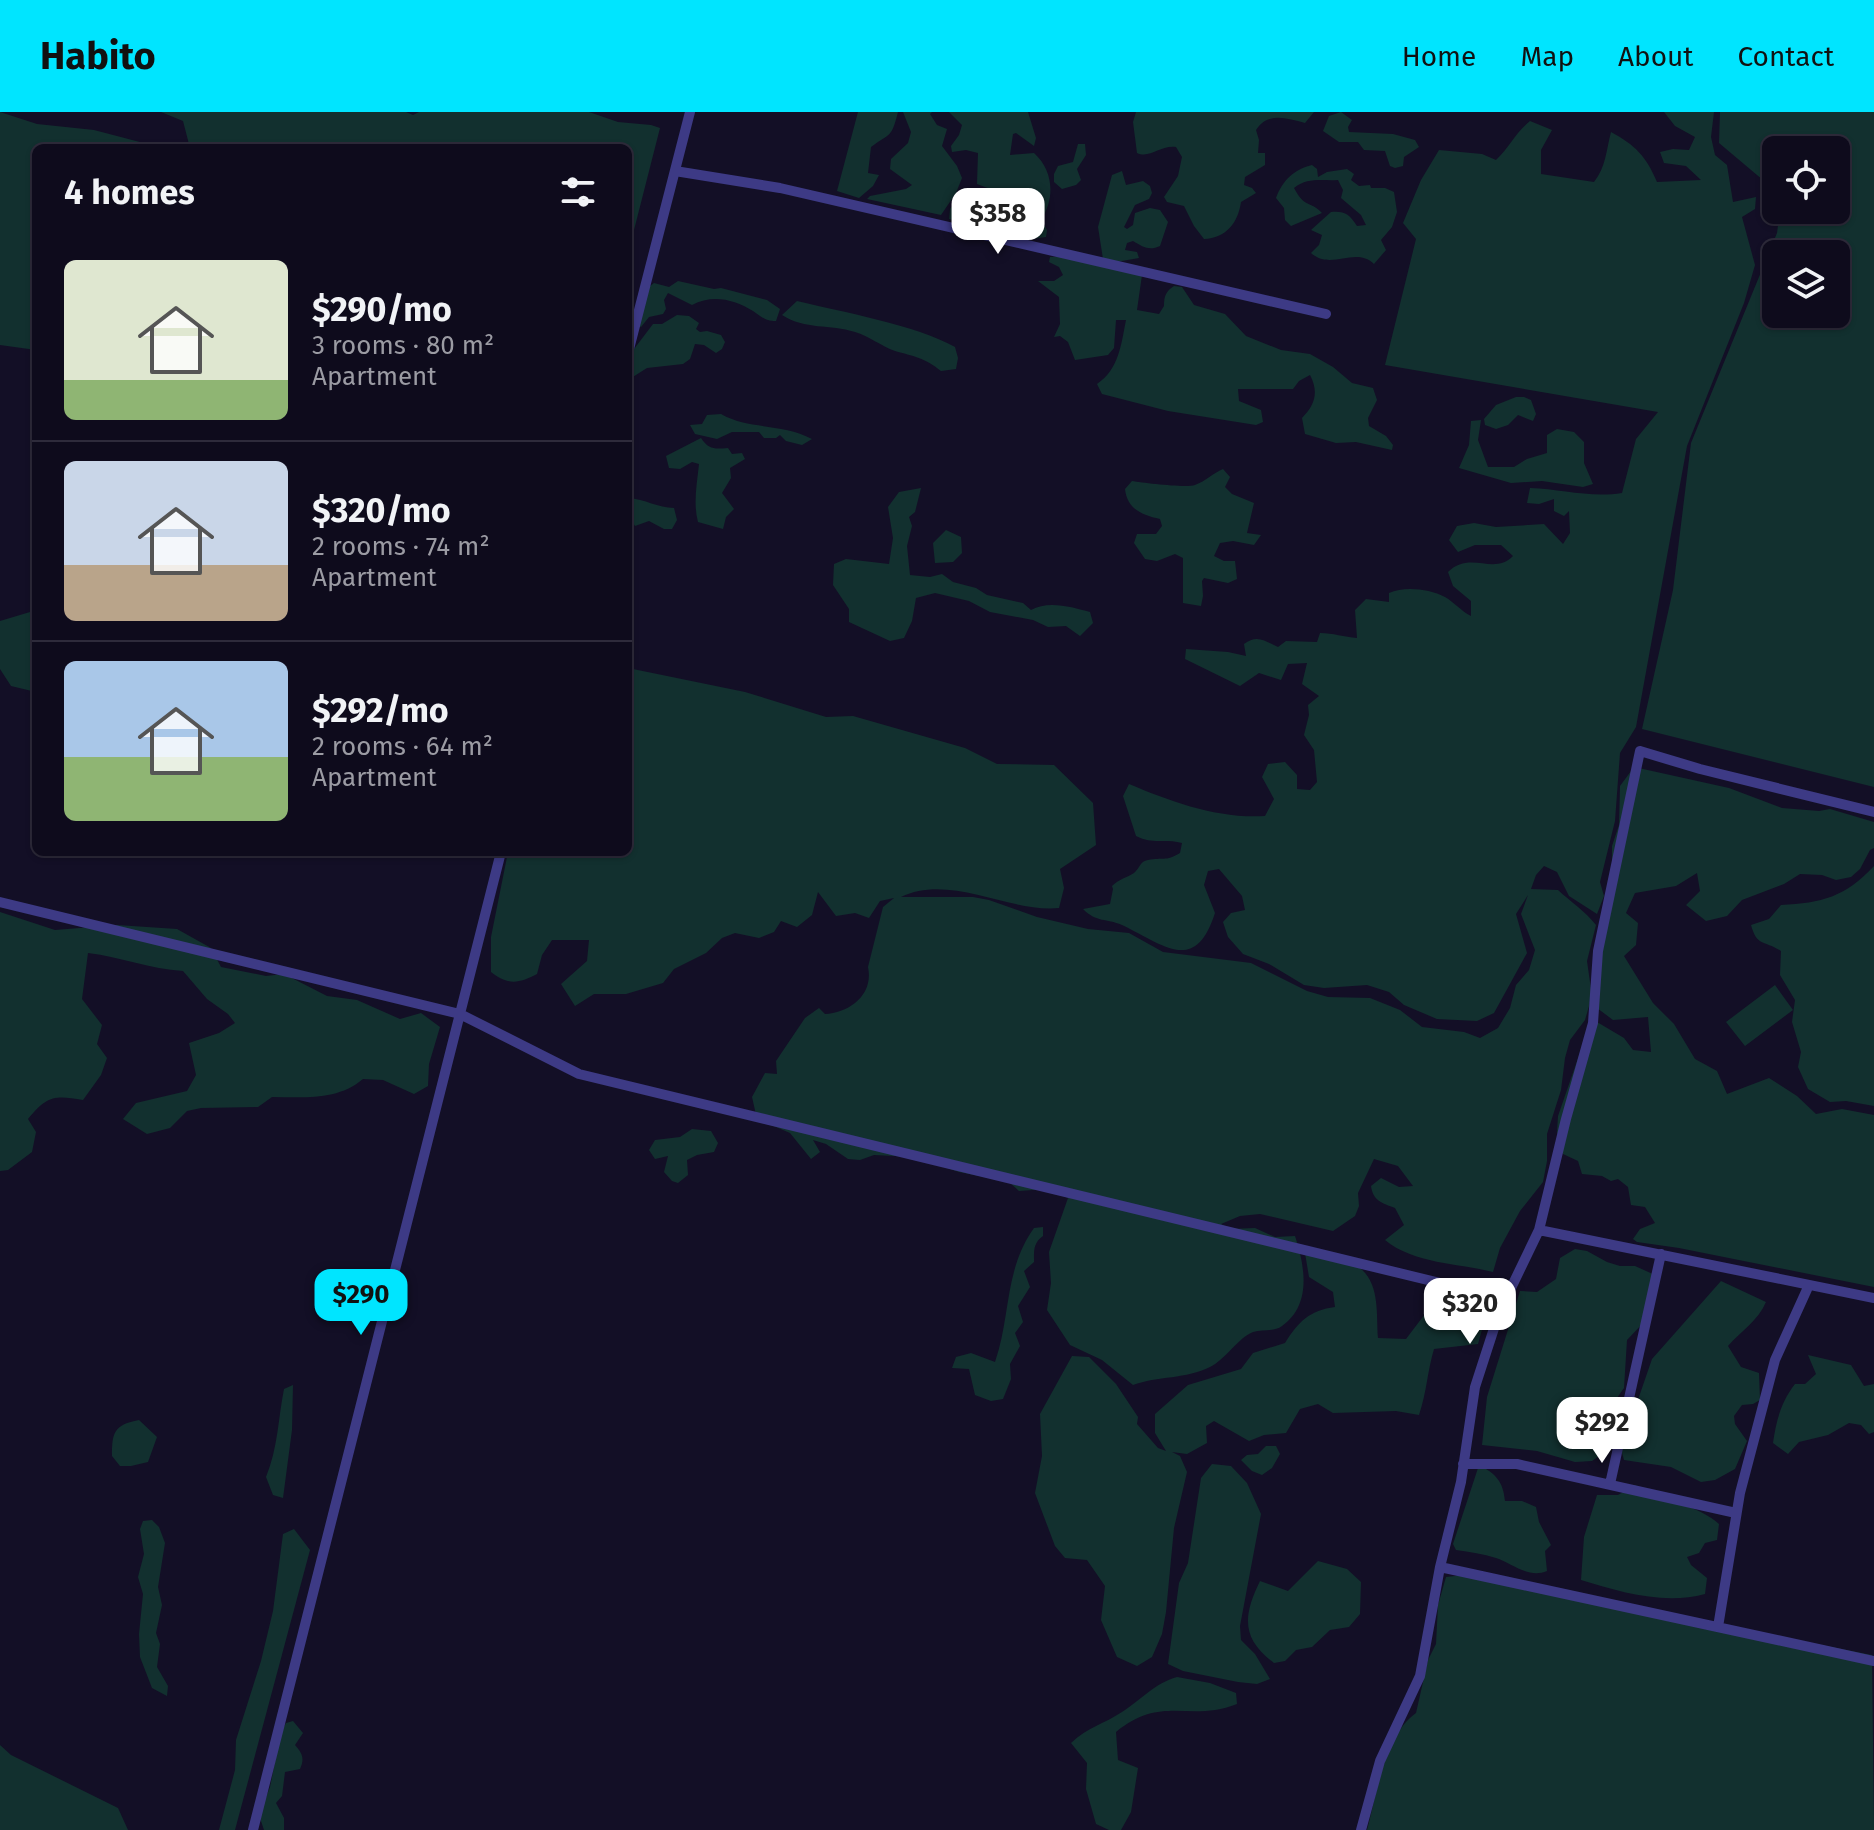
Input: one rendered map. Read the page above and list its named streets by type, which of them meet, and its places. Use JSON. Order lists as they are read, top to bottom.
{
  "page": {
    "header": "Habito",
    "nav": [
      "Home",
      "Map",
      "About",
      "Contact"
    ],
    "heading": "4 homes",
    "price": [
      "$358",
      "$290",
      "$320",
      "$292"
    ],
    "list": [
      {
        "name": "$290/mo",
        "note": "3 rooms · 80 m² · Apartment"
      },
      {
        "name": "$320/mo",
        "note": "2 rooms · 74 m² · Apartment"
      },
      {
        "name": "$292/mo",
        "note": "2 rooms · 64 m² · Apartment"
      }
    ]
  }
}
